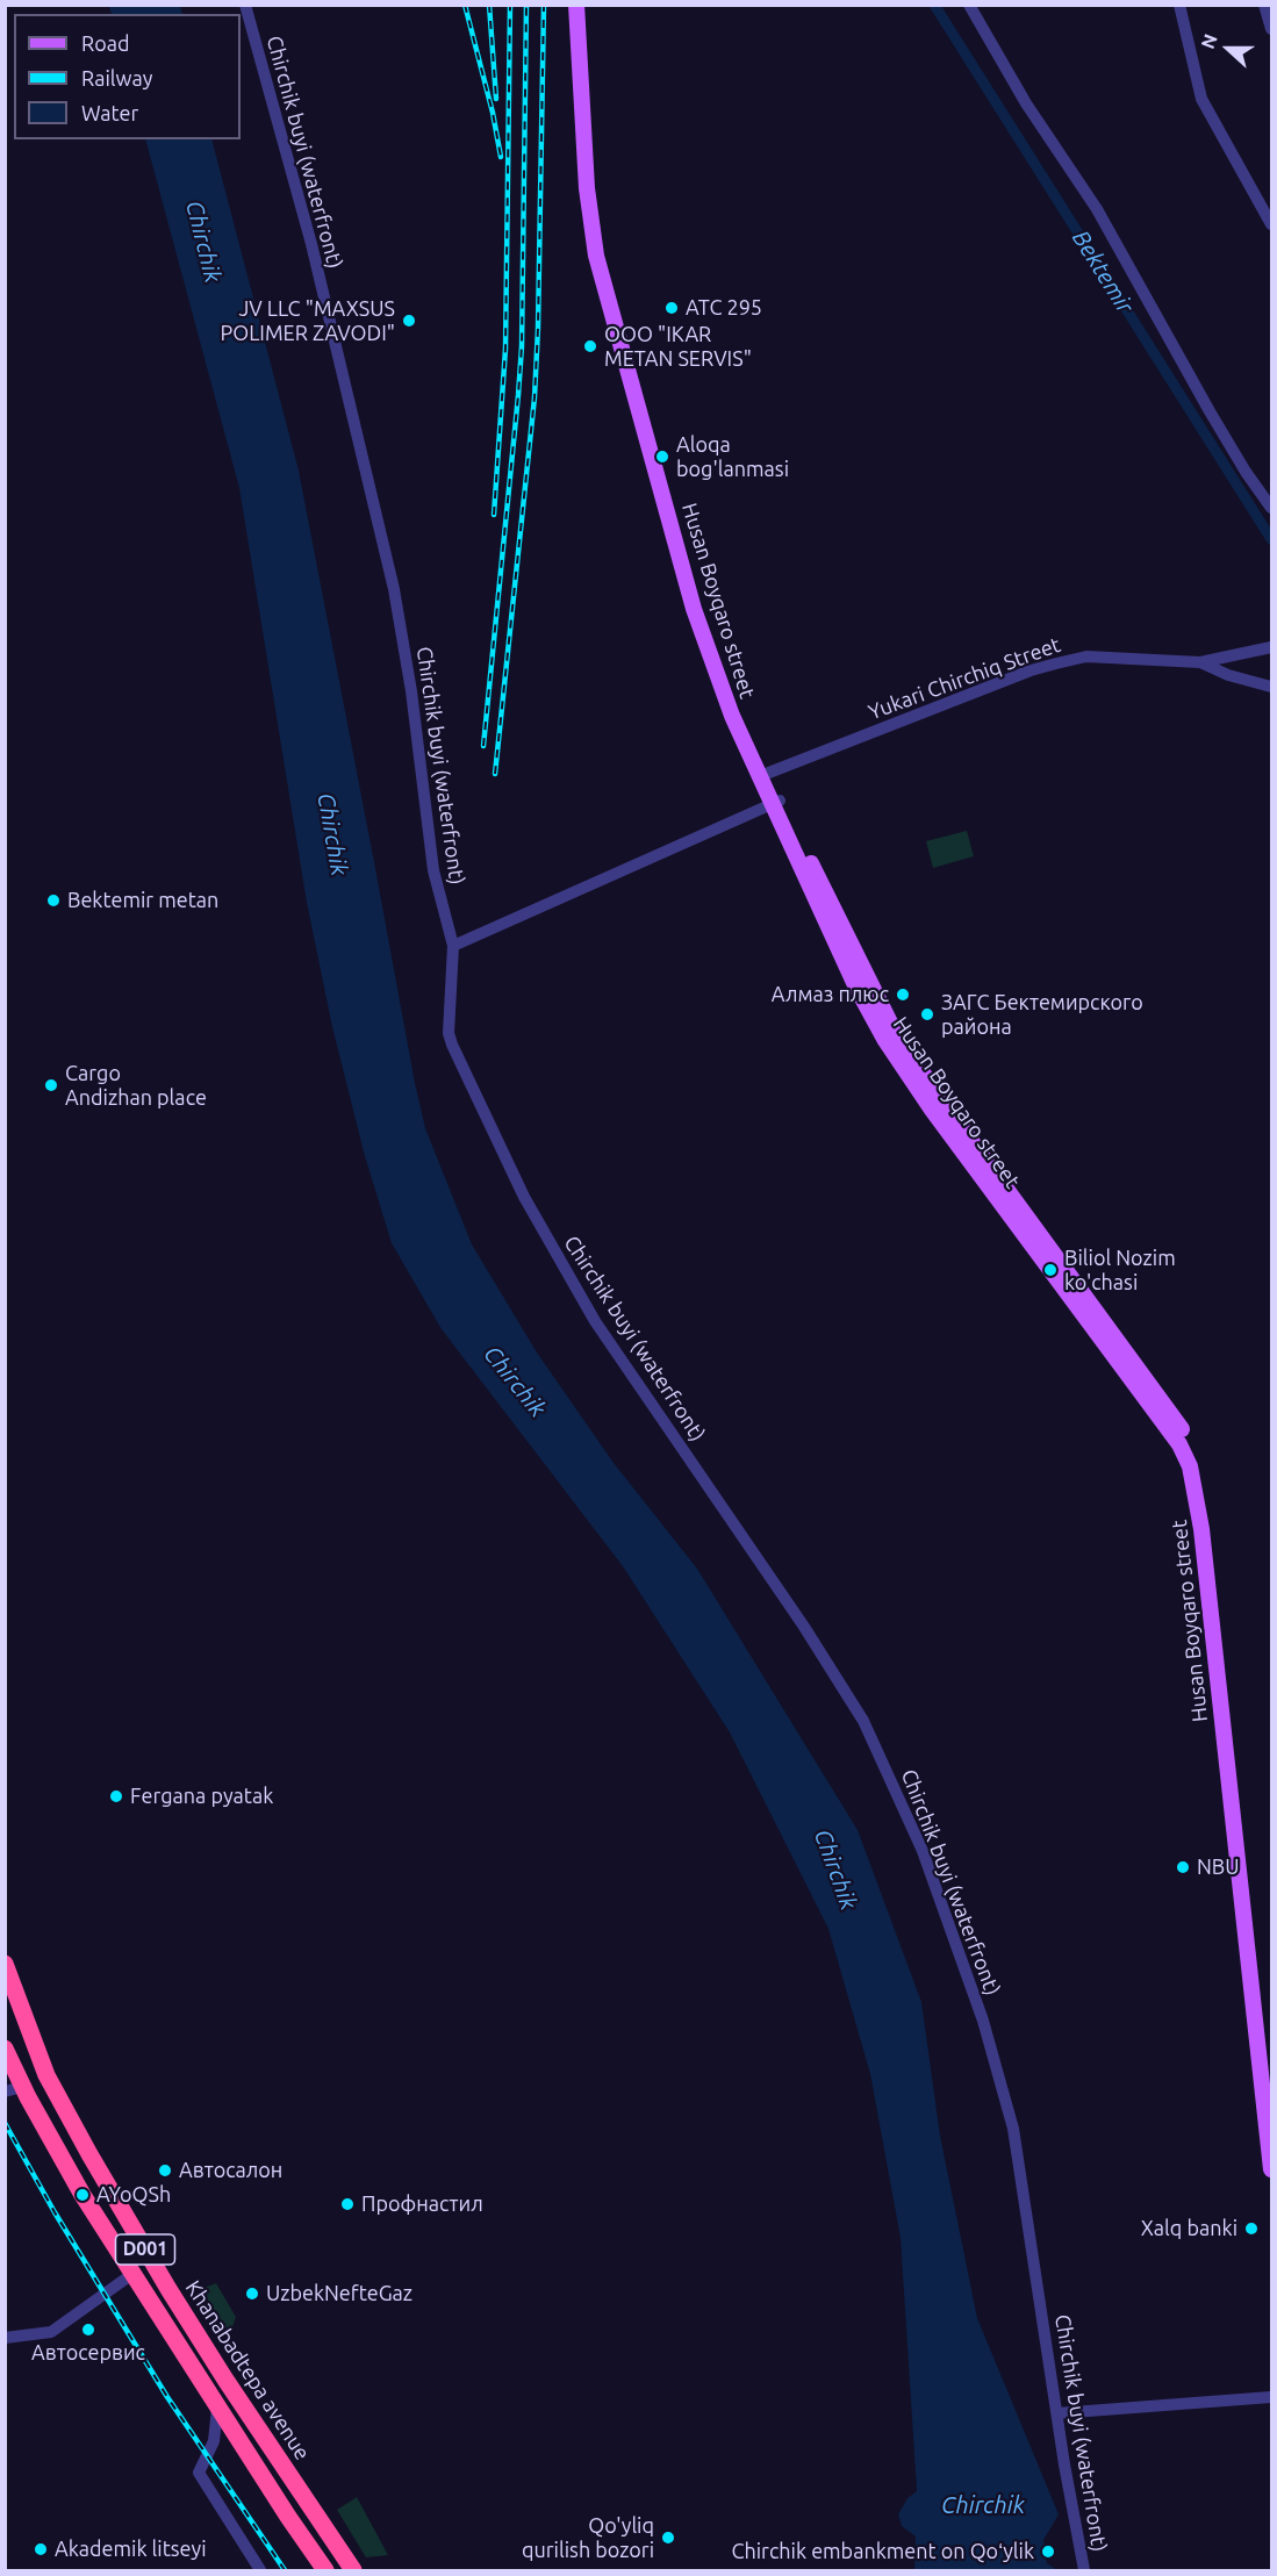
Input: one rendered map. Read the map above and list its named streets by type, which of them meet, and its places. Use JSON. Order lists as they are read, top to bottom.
{
  "streets": {
    "highway": ["D001", "Khanabadtepa avenue"],
    "main road": ["Husan Boyqaro street"],
    "street": ["Chirchik buyi (waterfront)", "Yukari Chirchiq Street"]
  },
  "crossings": [
    ["Husan Boyqaro street", "Yukari Chirchiq Street"]
  ],
  "water": ["Chirchik", "Bektemir"],
  "places": [
    "ATC 295",
    "JV LLC \"MAXSUS POLIMER ZAVODI\"",
    "OOO \"IKAR METAN SERVIS\"",
    "Aloqa bog'lanmasi",
    "Bektemir metan",
    "Алмаз плюс",
    "ЗАГС Бектемирского района",
    "Cargo Andizhan place",
    "Biliol Nozim ko'chasi",
    "Fergana pyatak",
    "NBU",
    "Автосалон",
    "AYoQSh",
    "Профнастил",
    "Xalq banki",
    "UzbekNefteGaz",
    "Автосервис",
    "Qo'yliq qurilish bozori",
    "Akademik litseyi",
    "Chirchik embankment on Qoʻylik"
  ],
  "legend": ["Road", "Railway", "Water"],
  "north": "left"
}
